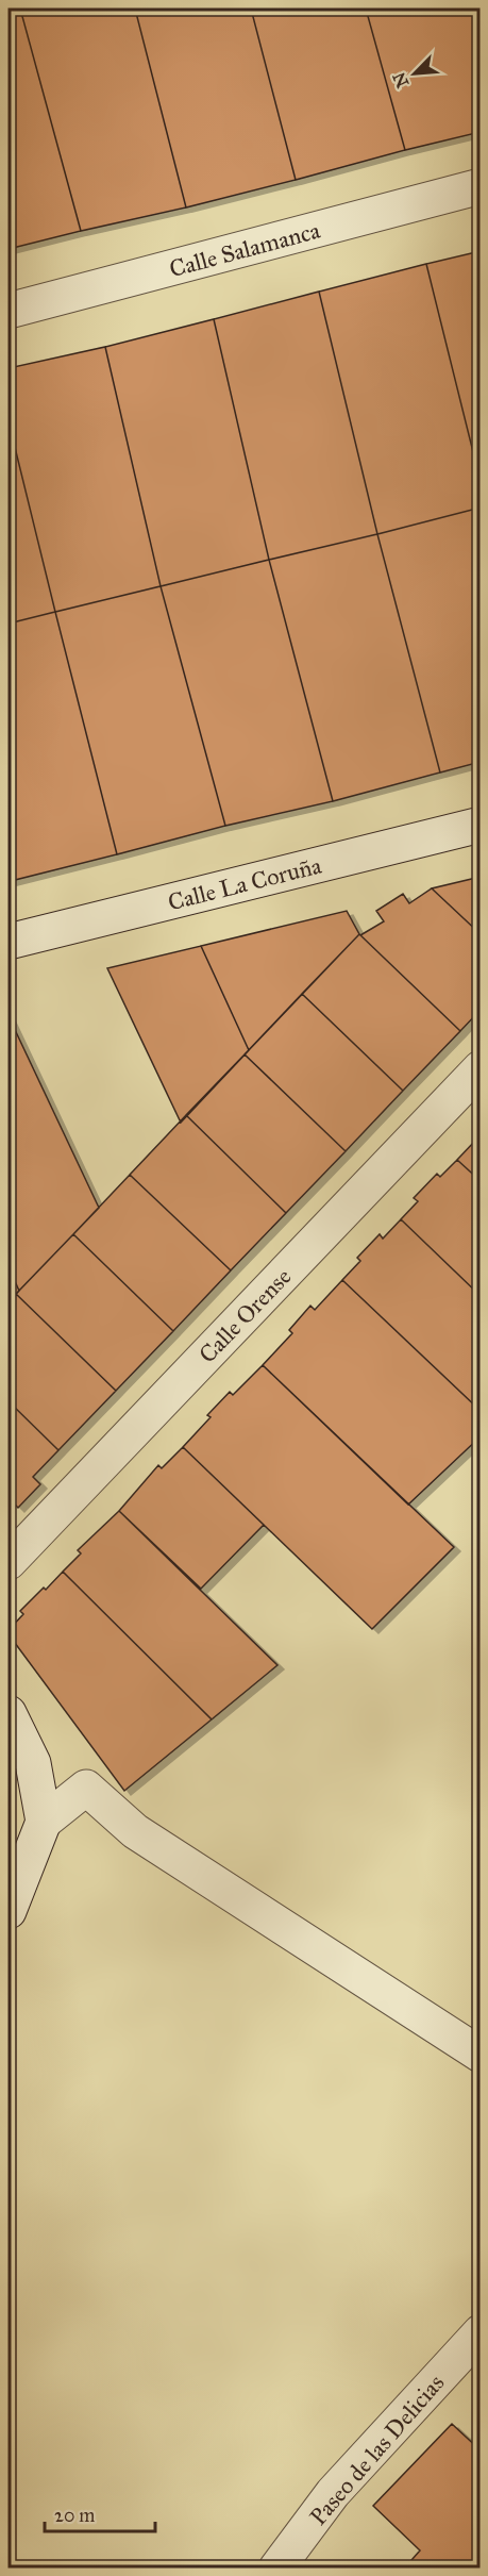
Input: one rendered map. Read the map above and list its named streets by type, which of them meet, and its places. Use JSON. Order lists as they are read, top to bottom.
{
  "streets": {
    "street": [
      "Calle Salamanca",
      "Calle La Coruña",
      "Calle Orense",
      "Paseo de las Delicias"
    ]
  },
  "scale_bar": "20 m",
  "north": "bottom left"
}
